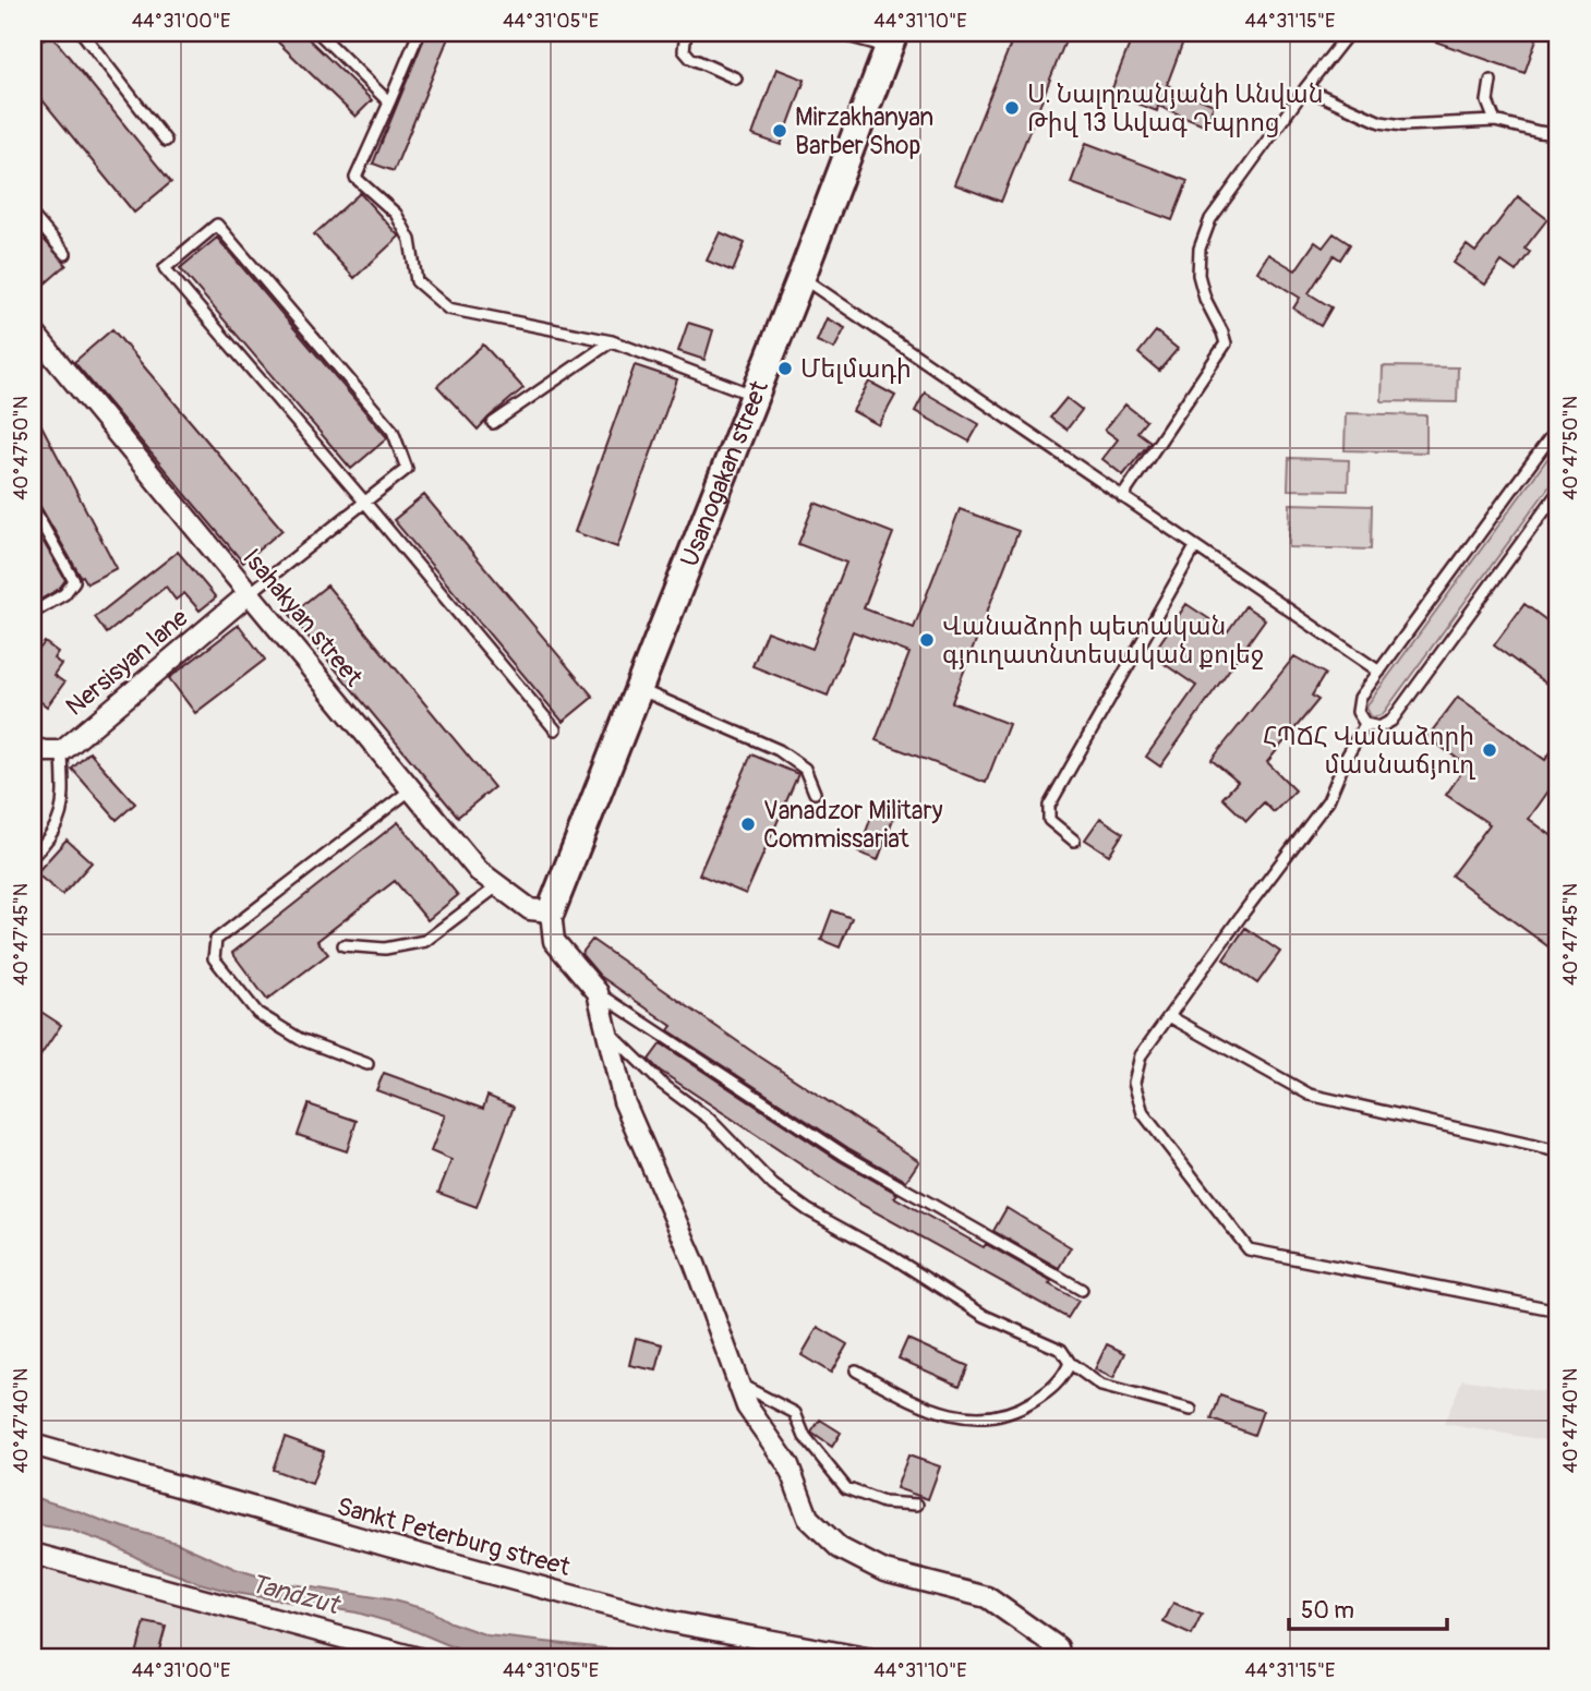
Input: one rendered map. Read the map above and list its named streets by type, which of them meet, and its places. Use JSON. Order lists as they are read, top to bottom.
{
  "streets": {
    "street": [
      "Usanogakan street",
      "Isahakyan street",
      "Nersisyan lane",
      "Sankt Peterburg street"
    ]
  },
  "crossings": [
    ["Usanogakan street", "Isahakyan street"],
    ["Isahakyan street", "Nersisyan lane"]
  ],
  "water": ["Tandzut"],
  "places": [
    "Ս. Նալղռանյանի Անվան Թիվ 13 Ավագ Դպրոց",
    "Mirzakhanyan Barber Shop",
    "Մելմադի",
    "Վանաձորի պետական գյուղատնտեսական քոլեջ",
    "ՀՊՃՀ Վանաձորի մասնաճյուղ",
    "Vanadzor Military Commissariat"
  ],
  "scale_bar": "50 m",
  "coordinates": [
    "44°31'00\"E",
    "44°31'05\"E",
    "44°31'10\"E",
    "44°31'15\"E",
    "40°47'50\"N",
    "40°47'45\"N",
    "40°47'40\"N"
  ]
}
